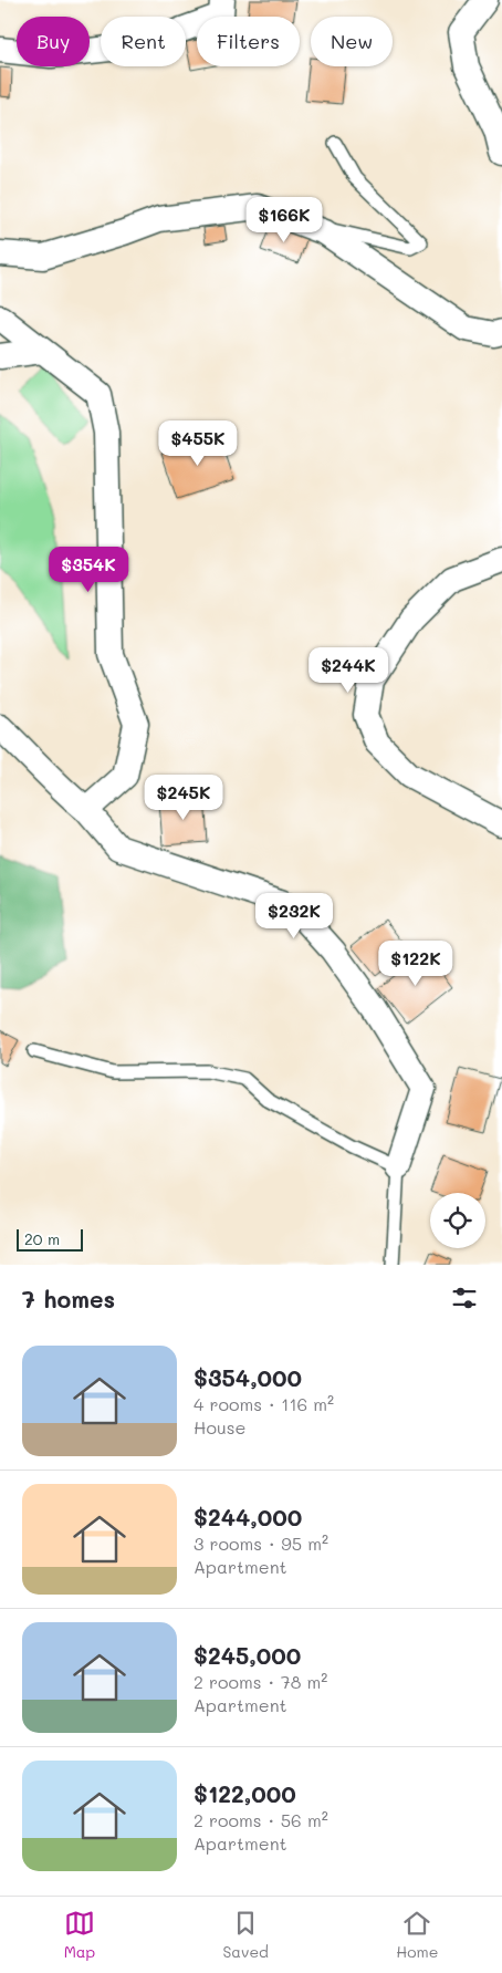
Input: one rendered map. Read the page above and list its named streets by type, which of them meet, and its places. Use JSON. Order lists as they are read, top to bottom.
{
  "scale_bar": "20 m",
  "page": {
    "chip": [
      "Buy",
      "Rent",
      "Filters",
      "New"
    ],
    "price": [
      "$166K",
      "$455K",
      "$354K",
      "$244K",
      "$245K",
      "$232K",
      "$122K"
    ],
    "scale": "20 m",
    "heading": "7 homes",
    "list": [
      {
        "name": "$354,000",
        "note": "4 rooms · 116 m² · House"
      },
      {
        "name": "$244,000",
        "note": "3 rooms · 95 m² · Apartment"
      },
      {
        "name": "$245,000",
        "note": "2 rooms · 78 m² · Apartment"
      },
      {
        "name": "$122,000",
        "note": "2 rooms · 56 m² · Apartment"
      }
    ],
    "tabs": ["Map", "Saved", "Home"]
  }
}
